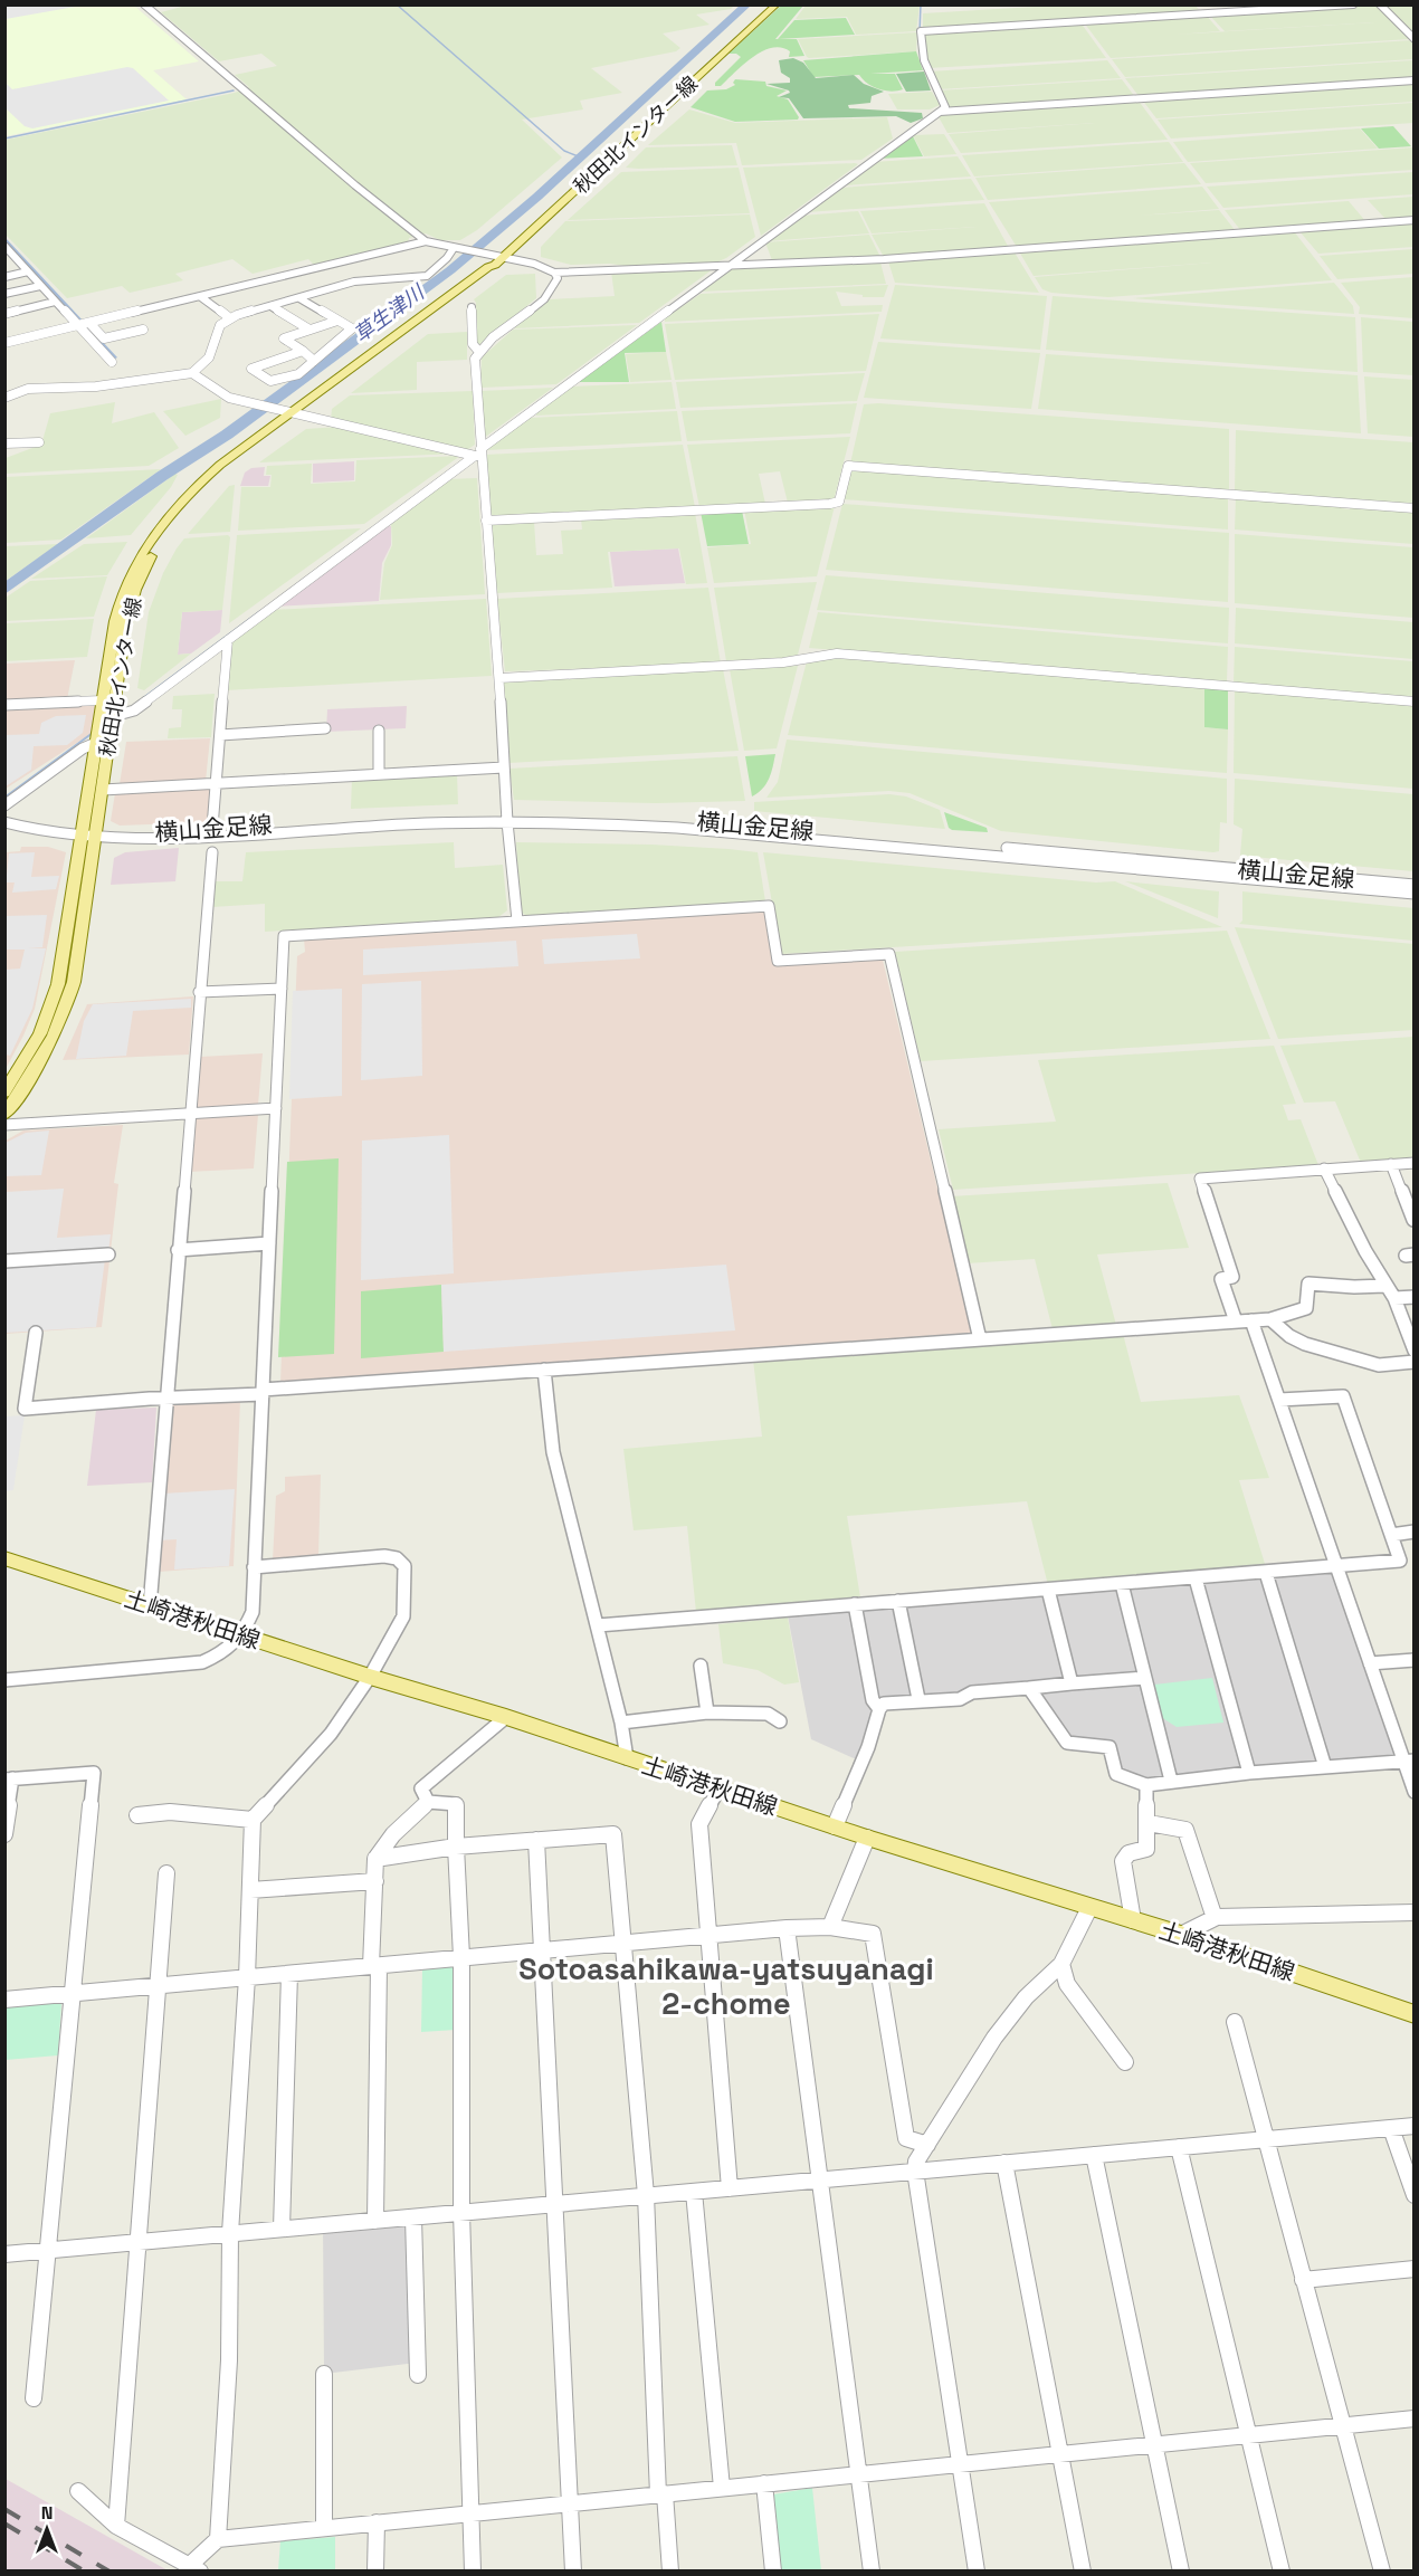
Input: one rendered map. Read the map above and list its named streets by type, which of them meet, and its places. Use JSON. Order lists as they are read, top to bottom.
{
  "streets": {
    "main road": ["秋田北インター線", "土崎港秋田線"],
    "street": ["横山金足線"]
  },
  "crossings": [
    ["秋田北インター線", "横山金足線"]
  ],
  "districts": ["Sotoasahikawa-yatsuyanagi 2-chome"],
  "water": ["草生津川"],
  "north": "top"
}
